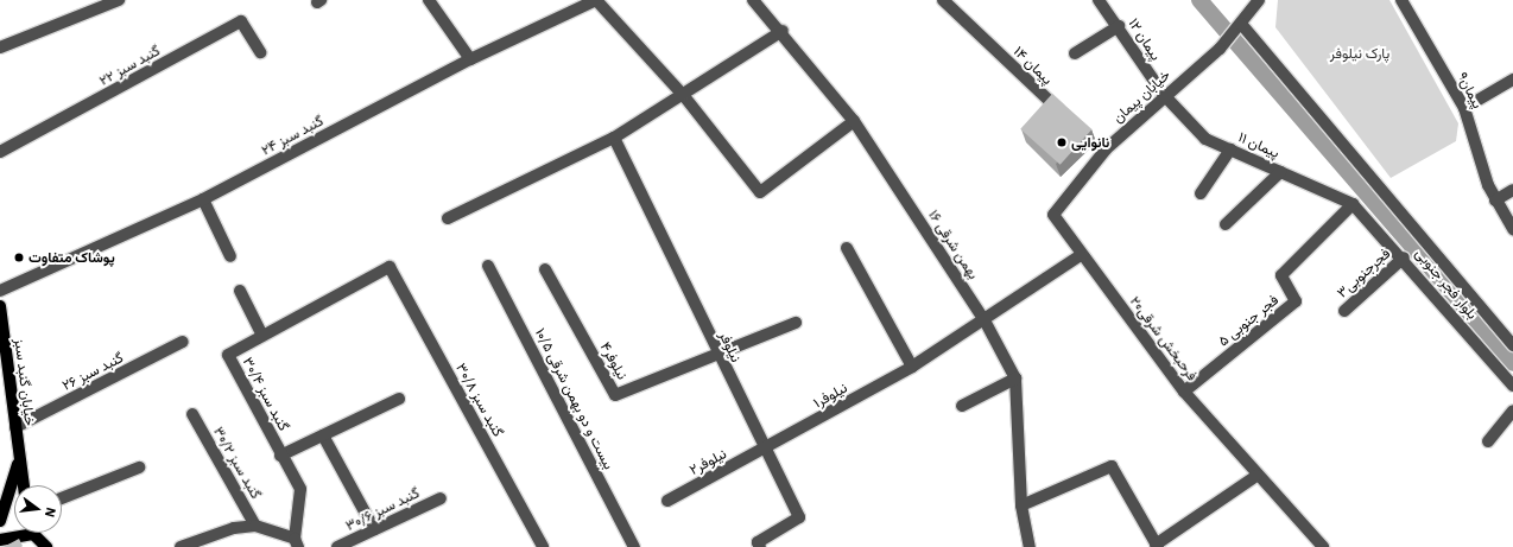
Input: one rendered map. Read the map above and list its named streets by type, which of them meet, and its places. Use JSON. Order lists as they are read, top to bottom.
{
  "streets": {
    "main road": ["خیابان گنبد سبز"],
    "street": [
      "پیمان ۱۲",
      "گنبد سبز ۲۲",
      "پیمان ۱۴",
      "پیمان۹",
      "خیابان پیمان",
      "گنبد سبز ۲۴",
      "پیمان ۱۱",
      "بهمن شرقی ۱۶",
      "فجرجنوبی۳",
      "بلوار فجر جنوبی",
      "فجر جنوبی ۵",
      "فرحبخش شرقی۲۰",
      "نیلوفر",
      "نیلوفر۴",
      "گنبد سبز ۲۶",
      "گنبد سبز ۳۰/۴",
      "نیلوفر۱",
      "بیست و دو بهمن شرقی ۱۰/۵",
      "گنبد سبز ۳۰/۸",
      "نیلوفر۲",
      "گنبد سبز ۳۰/۲",
      "گنبد سبز ۳۰/۶"
    ]
  },
  "crossings": [
    ["پیمان ۱۲", "خیابان پیمان"],
    ["پیمان ۱۲", "پیمان ۱۱"],
    ["خیابان پیمان", "پیمان ۱۱"],
    ["خیابان پیمان", "بلوار فجر جنوبی"],
    ["خیابان پیمان", "فرحبخش شرقی۲۰"],
    ["پیمان ۱۱", "بلوار فجر جنوبی"],
    ["پیمان ۱۱", "فجر جنوبی ۵"],
    ["بهمن شرقی ۱۶", "نیلوفر۱"],
    ["فجرجنوبی۳", "بلوار فجر جنوبی"],
    ["بلوار فجر جنوبی", "فجر جنوبی ۵"],
    ["فجر جنوبی ۵", "فرحبخش شرقی۲۰"],
    ["فرحبخش شرقی۲۰", "نیلوفر۱"],
    ["نیلوفر", "نیلوفر۴"],
    ["نیلوفر", "نیلوفر۱"],
    ["نیلوفر", "نیلوفر۲"],
    ["گنبد سبز ۲۶", "خیابان گنبد سبز"],
    ["گنبد سبز ۳۰/۴", "گنبد سبز ۳۰/۸"],
    ["نیلوفر۱", "نیلوفر۲"]
  ],
  "parks": ["پارک نیلوفر"],
  "places": ["نانوایی", "پوشاک متفاوت"],
  "north": "right"
}
